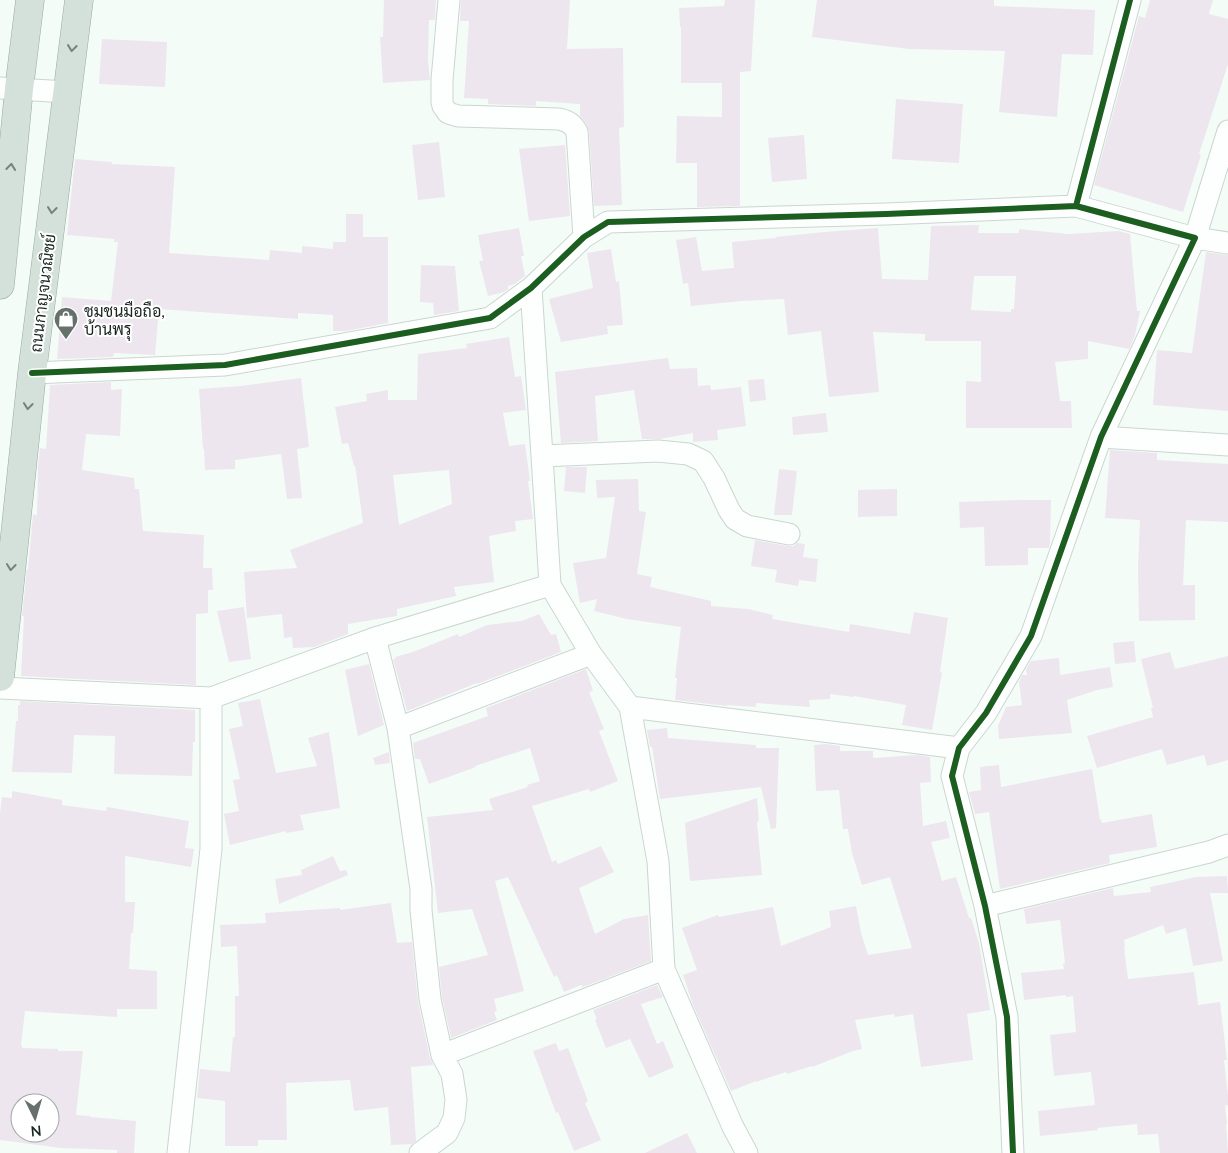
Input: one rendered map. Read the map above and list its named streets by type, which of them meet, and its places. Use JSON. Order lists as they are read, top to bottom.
{
  "streets": {
    "highway": ["ถนนกาญจนวณิชย์"]
  },
  "places": {
    "shop": ["ชุมชนมือถือ, บ้านพรุ"]
  },
  "north": "bottom"
}
